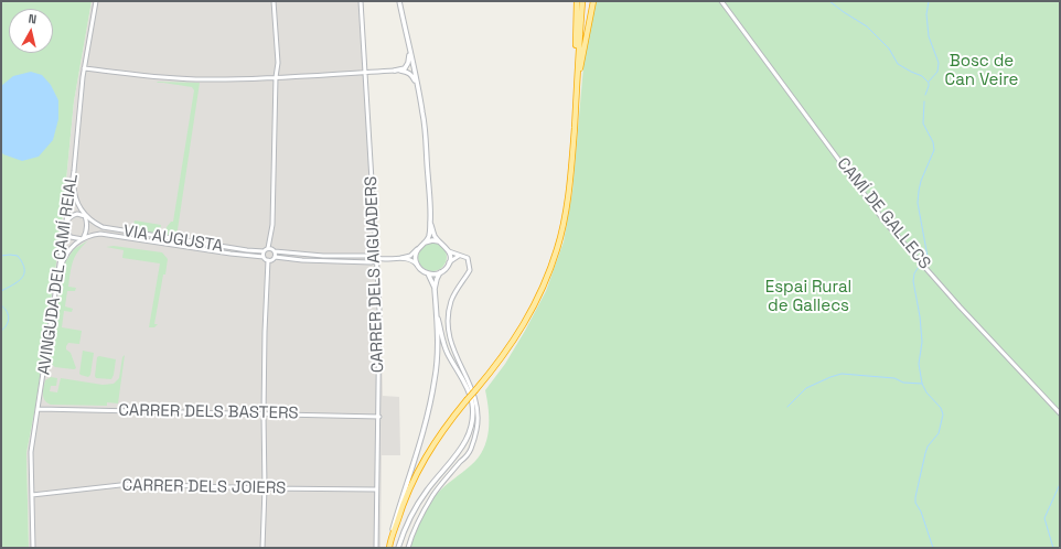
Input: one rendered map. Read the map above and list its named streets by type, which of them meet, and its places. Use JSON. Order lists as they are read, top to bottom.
{
  "streets": {
    "street": [
      "CAMÍ DE GALLECS",
      "VIA AUGUSTA",
      "AVINGUDA DEL CAMÍ REIAL",
      "CARRER DELS AIGUADERS",
      "CARRER DELS BASTERS",
      "CARRER DELS JOIERS"
    ]
  },
  "crossings": [
    ["VIA AUGUSTA", "AVINGUDA DEL CAMÍ REIAL"],
    ["AVINGUDA DEL CAMÍ REIAL", "CARRER DELS BASTERS"],
    ["AVINGUDA DEL CAMÍ REIAL", "CARRER DELS JOIERS"],
    ["CARRER DELS AIGUADERS", "CARRER DELS BASTERS"],
    ["CARRER DELS AIGUADERS", "CARRER DELS JOIERS"]
  ],
  "parks": ["Bosc de Can Veire", "Espai Rural de Gallecs"],
  "north": "top"
}
